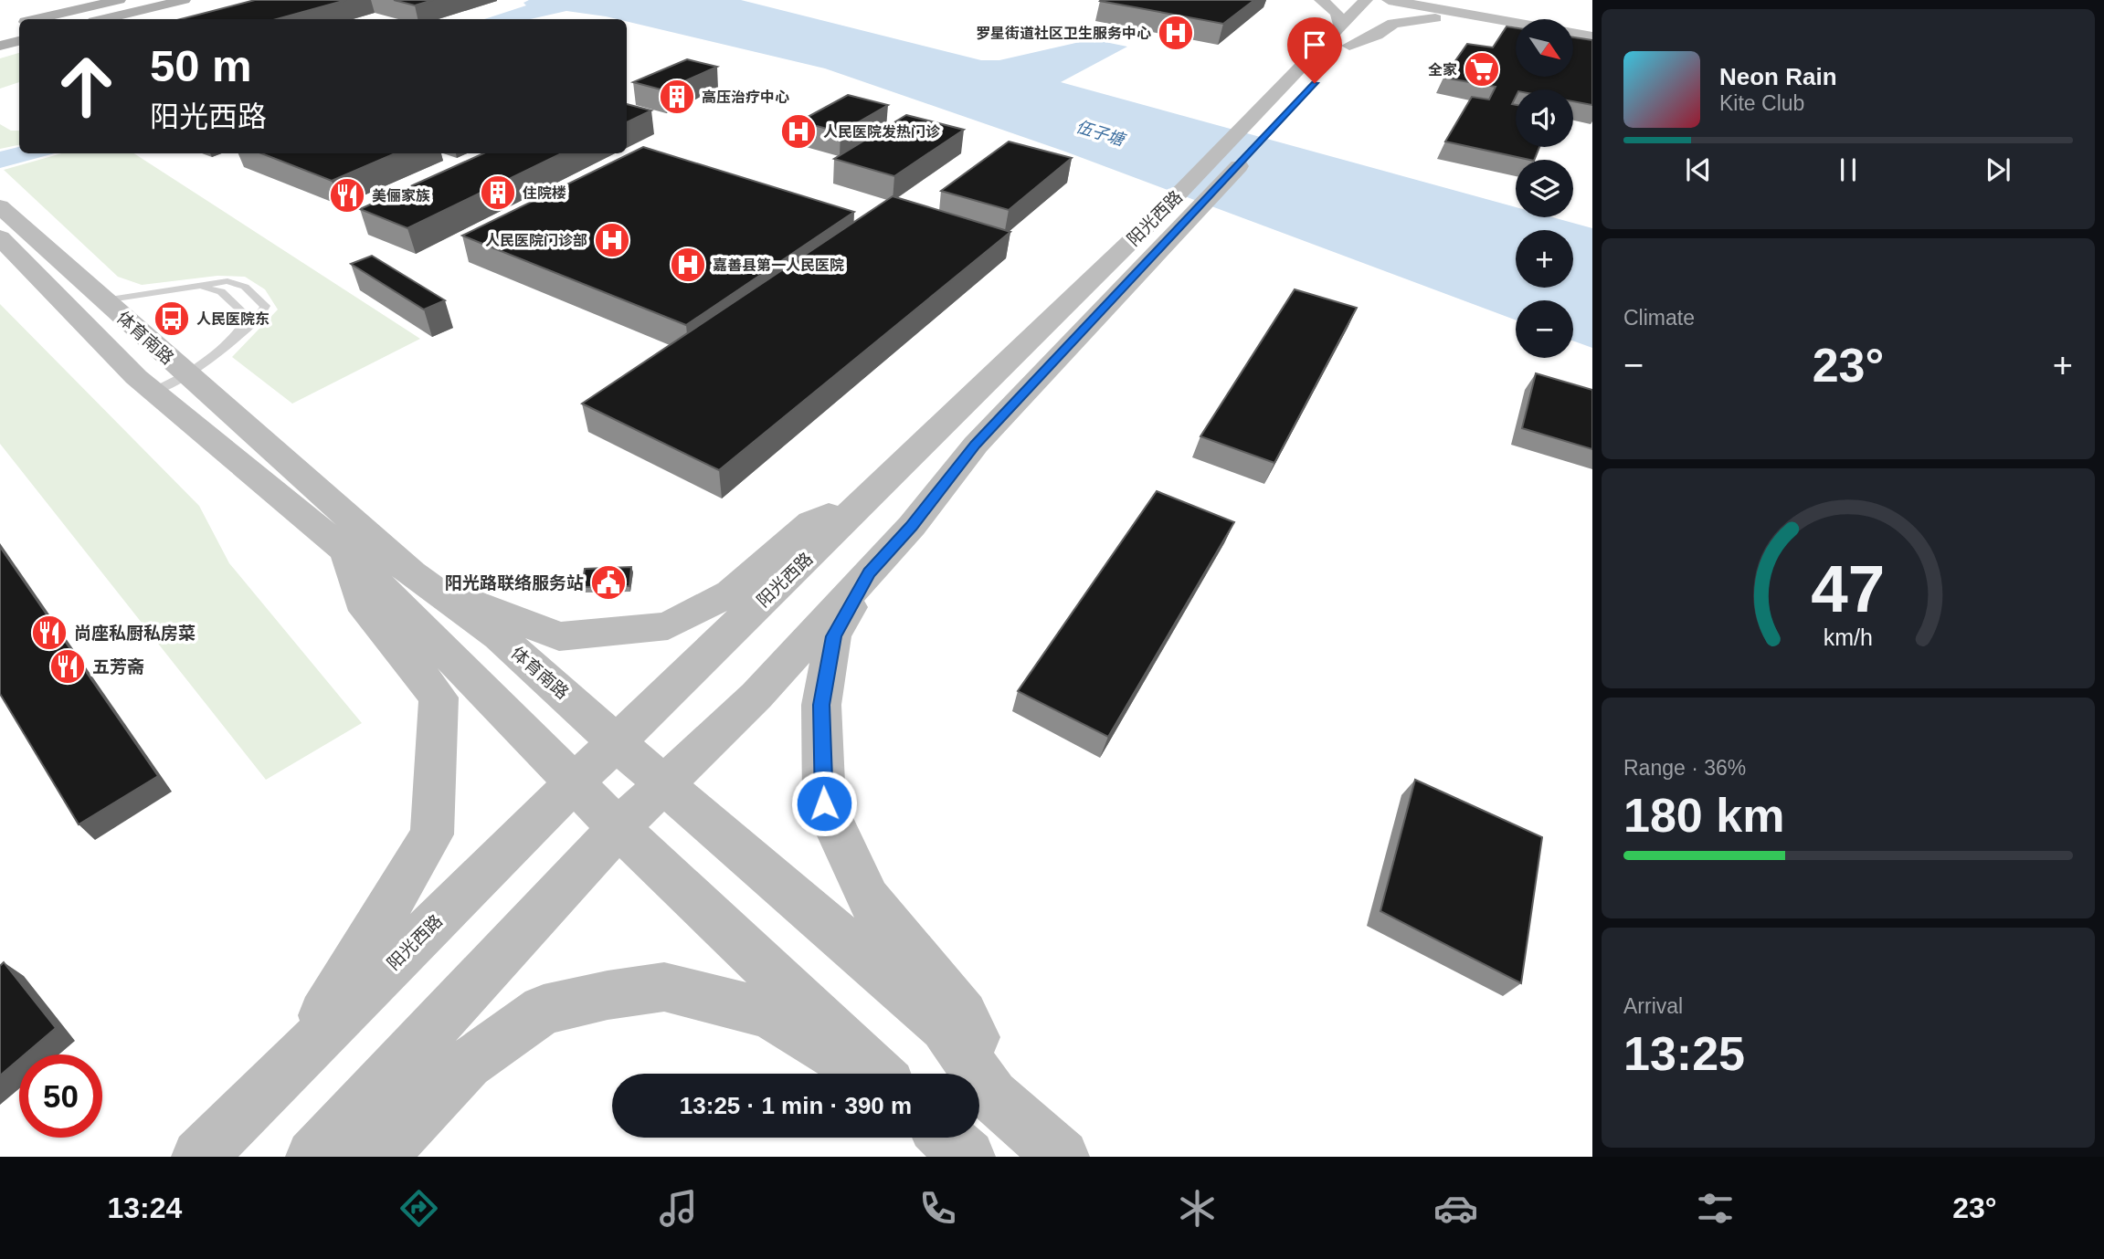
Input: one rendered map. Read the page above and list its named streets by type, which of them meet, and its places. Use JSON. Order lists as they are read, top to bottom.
{
  "streets": {
    "main road": ["阳光西路", "体育南路"]
  },
  "crossings": [
    ["阳光西路", "体育南路"]
  ],
  "water": ["伍子塘"],
  "places": {
    "hospital": [
      "罗星街道社区卫生服务中心",
      "人民医院发热门诊",
      "人民医院门诊部",
      "嘉善县第一人民医院"
    ],
    "supermarket": ["全家"],
    "building": ["高压治疗中心", "住院楼"],
    "restaurant": ["美俪家族", "尚座私厨私房菜", "五芳斋"],
    "bus stop": ["人民医院东"],
    "public building": ["阳光路联络服务站"]
  },
  "north": "bottom right",
  "page": {
    "map_buttons": ["+", "−"],
    "turn": ["50 m", "阳光西路"],
    "song": ["Neon Rain", "Kite Club"],
    "tile": [
      "Climate",
      ["Range · 36%", "180 km"],
      ["Arrival", "13:25"]
    ],
    "heat": ["−", "23°", "+"],
    "limit": "50",
    "trip": "13:25 · 1 min · 390 m",
    "tabs": ["13:24", "23°"],
    "gauge": ["47", "km/h"]
  }
}
